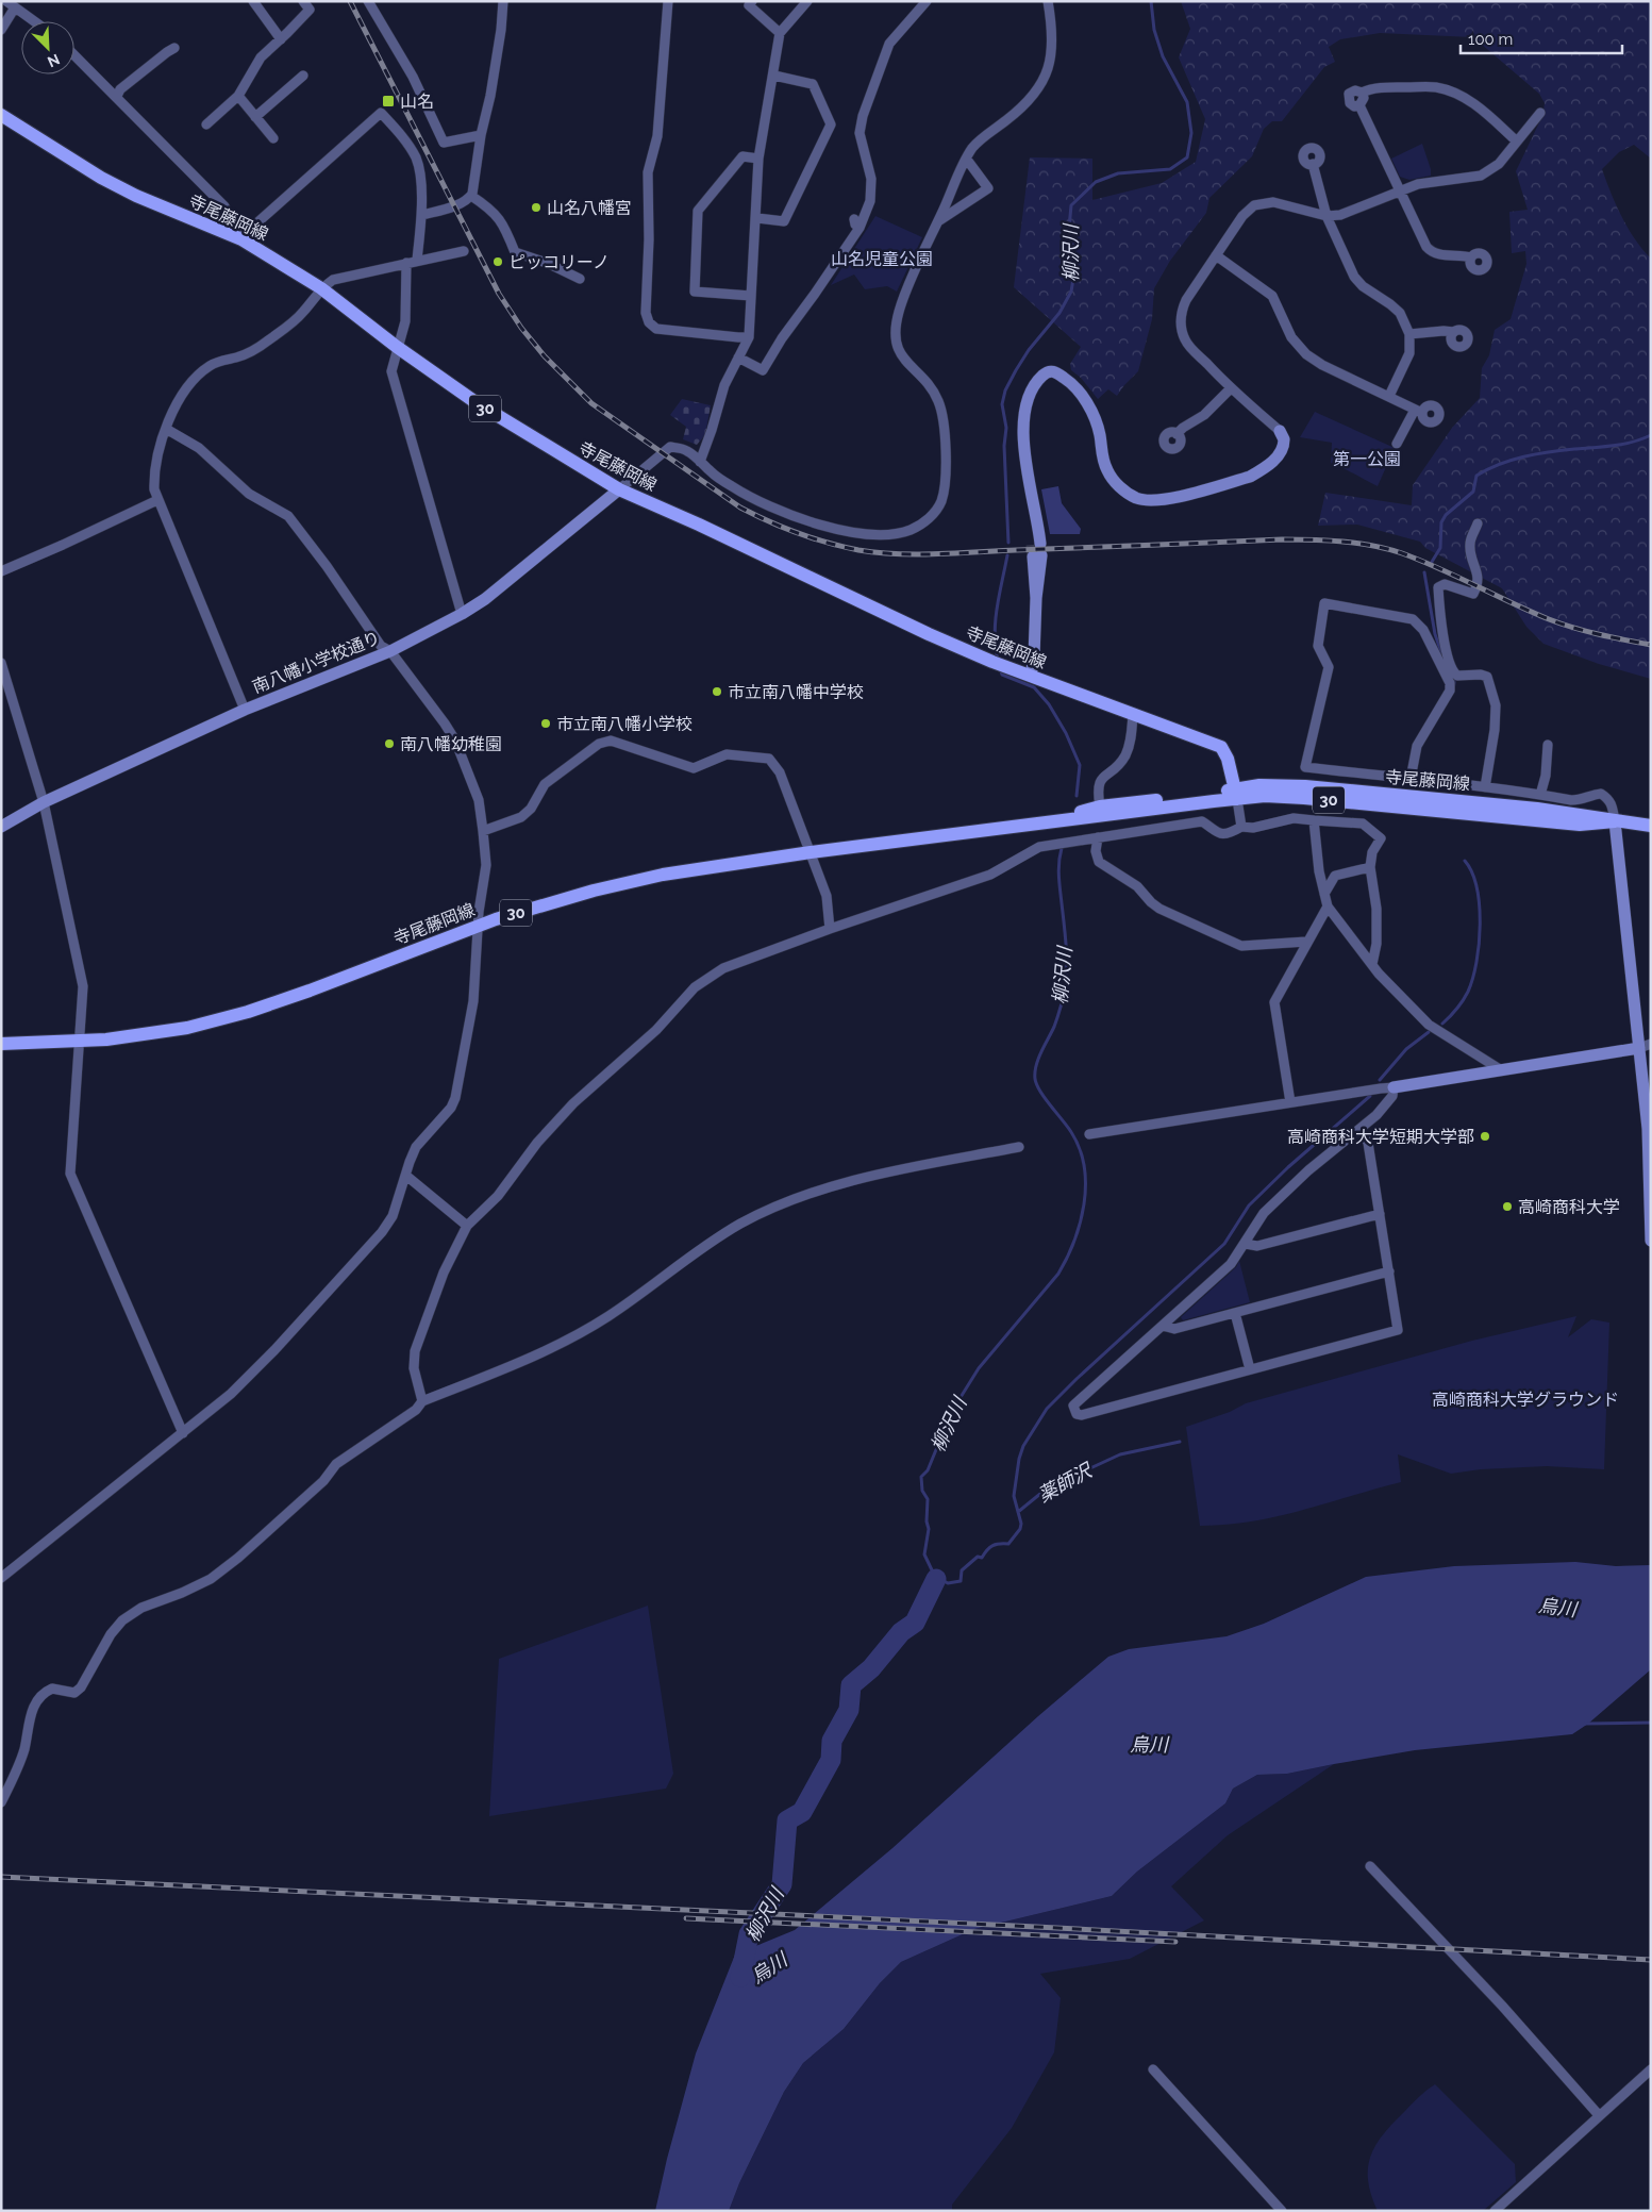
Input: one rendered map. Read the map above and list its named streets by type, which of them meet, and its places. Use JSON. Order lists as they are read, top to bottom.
{
  "streets": {
    "main road": ["寺尾藤岡線", "30"],
    "street": ["南八幡小学校通り"]
  },
  "crossings": [
    ["寺尾藤岡線", "南八幡小学校通り"]
  ],
  "water": ["柳沢川", "薬師沢", "烏川"],
  "parks": ["山名児童公園", "第一公園", "高崎商科大学グラウンド"],
  "places": {
    "transit": ["山名"],
    "other": [
      "山名八幡宮",
      "ピッコリーノ",
      "市立南八幡中学校",
      "市立南八幡小学校",
      "南八幡幼稚園",
      "高崎商科大学短期大学部",
      "高崎商科大学"
    ]
  },
  "scale_bar": "100 m",
  "north": "bottom right"
}
